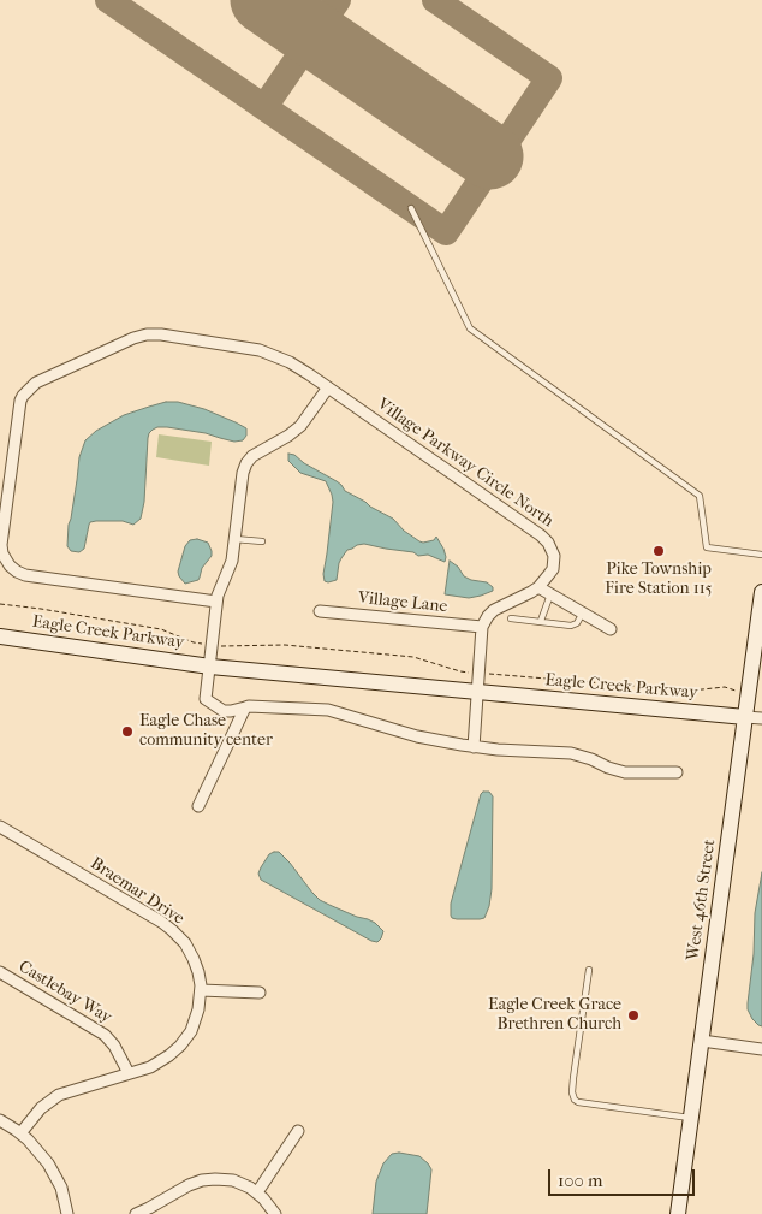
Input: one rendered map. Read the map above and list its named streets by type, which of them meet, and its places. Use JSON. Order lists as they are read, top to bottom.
{
  "streets": {
    "main road": ["Eagle Creek Parkway", "West 46th Street"],
    "street": [
      "Village Parkway Circle North",
      "Village Lane",
      "Braemar Drive",
      "Castlebay Way"
    ]
  },
  "crossings": [
    ["Eagle Creek Parkway", "West 46th Street"],
    ["Braemar Drive", "Castlebay Way"]
  ],
  "places": ["Pike Township Fire Station 115", "Eagle Chase community center", "Eagle Creek Grace Brethren Church"],
  "scale_bar": "100 m"
}
